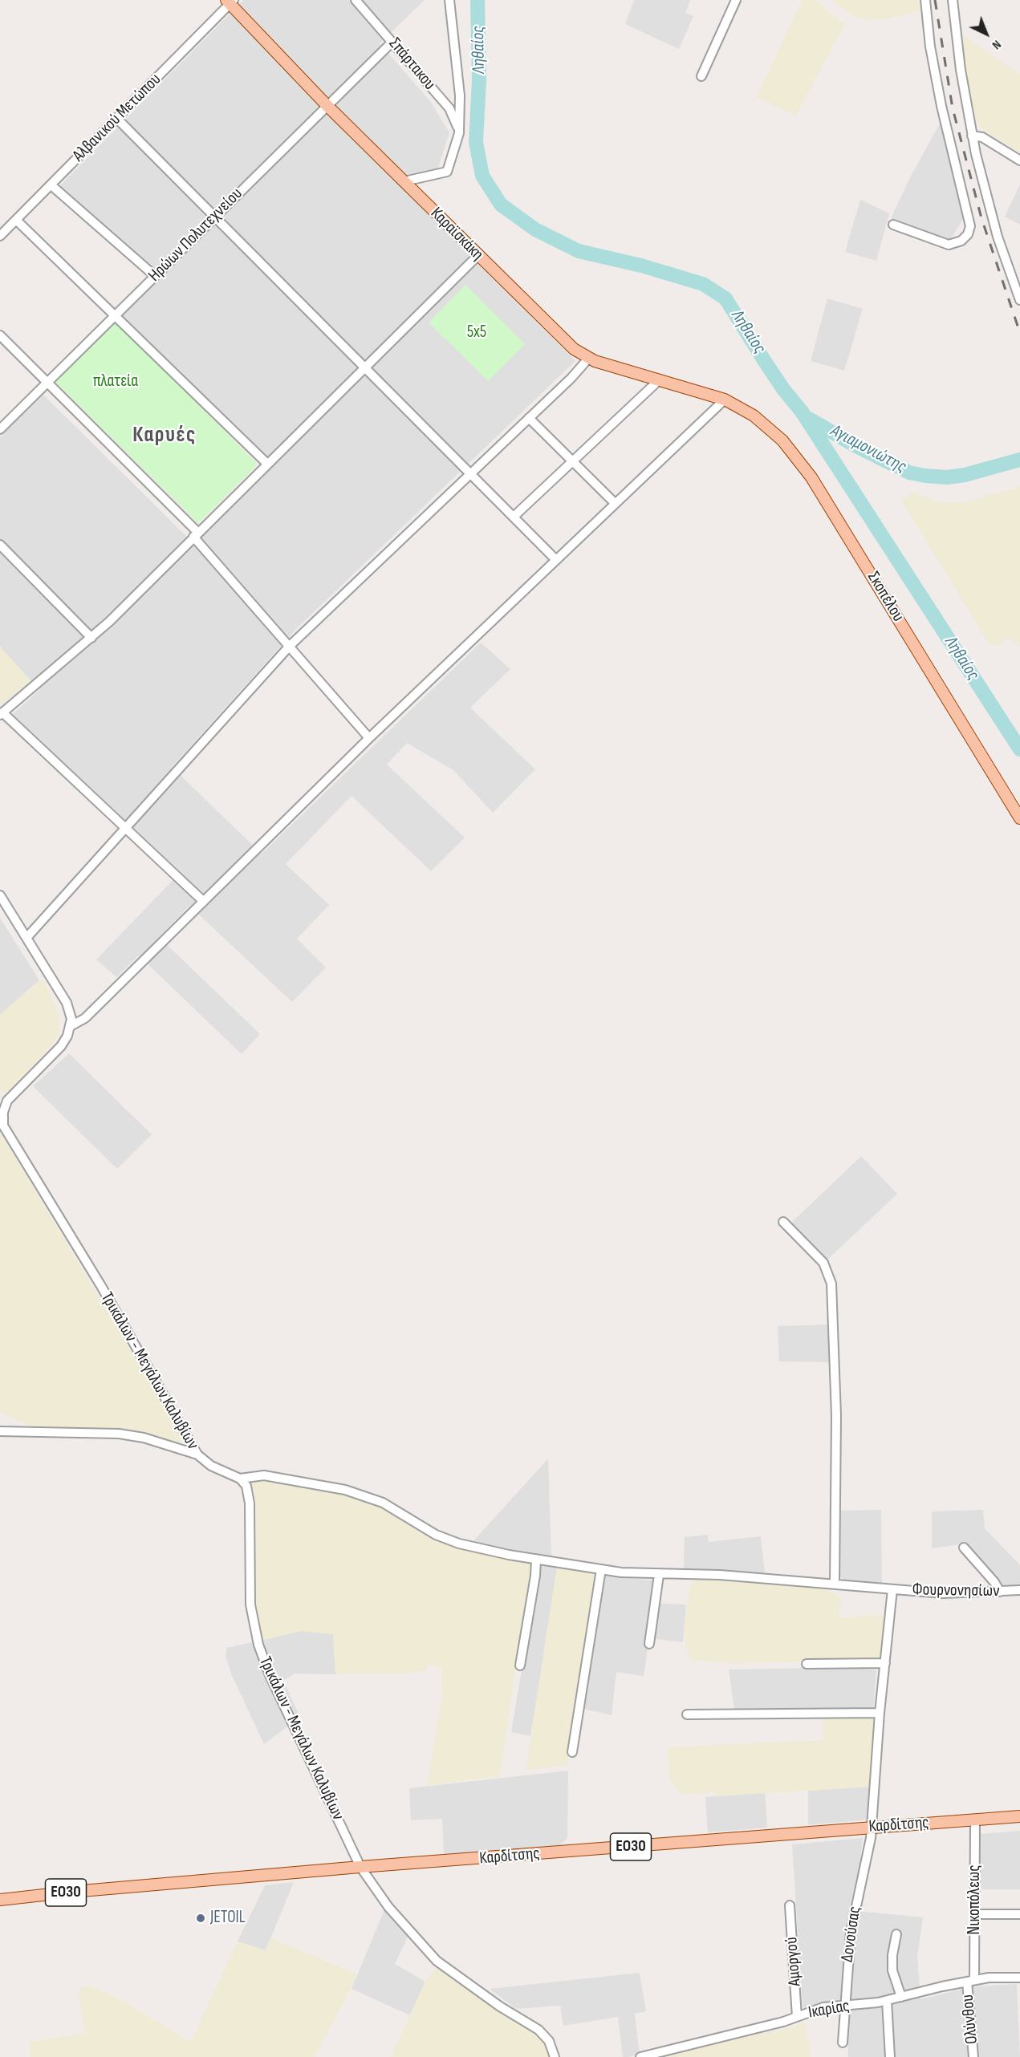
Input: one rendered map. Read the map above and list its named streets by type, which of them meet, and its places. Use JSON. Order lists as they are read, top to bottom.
{
  "streets": {
    "main road": [
      "Καραϊσκάκη",
      "Σκοπέλου",
      "Καρδίτσης",
      "ΕΟ30"
    ],
    "street": [
      "Σπάρτακου",
      "Αλβανικού Μετώπου",
      "Ηρώων Πολυτεχνείου",
      "Τρικάλων - Μεγάλων Καλυβίων",
      "Φουρνονησίων",
      "Νικοπόλεως",
      "Δονούσας",
      "Αμοργού",
      "Ικαρίας",
      "Ολύνθου"
    ]
  },
  "crossings": [
    ["Σπάρτακου", "Ηρώων Πολυτεχνείου"],
    ["Αλβανικού Μετώπου", "Καραϊσκάκη"],
    ["Καραϊσκάκη", "Ηρώων Πολυτεχνείου"],
    ["Καραϊσκάκη", "Σκοπέλου"],
    ["Τρικάλων - Μεγάλων Καλυβίων", "Φουρνονησίων"],
    ["Τρικάλων - Μεγάλων Καλυβίων", "Καρδίτσης"],
    ["Φουρνονησίων", "Δονούσας"],
    ["Καρδίτσης", "Νικοπόλεως"],
    ["Καρδίτσης", "Δονούσας"],
    ["Νικοπόλεως", "Ικαρίας"],
    ["Νικοπόλεως", "Ολύνθου"],
    ["Δονούσας", "Ικαρίας"],
    ["Αμοργού", "Ικαρίας"],
    ["Ικαρίας", "Ολύνθου"]
  ],
  "districts": ["Καρυές"],
  "water": ["Ληθαίος", "Αγιαμονιώτης"],
  "parks": ["5x5", "πλατεία"],
  "places": ["JETOIL"],
  "north": "bottom right"
}
